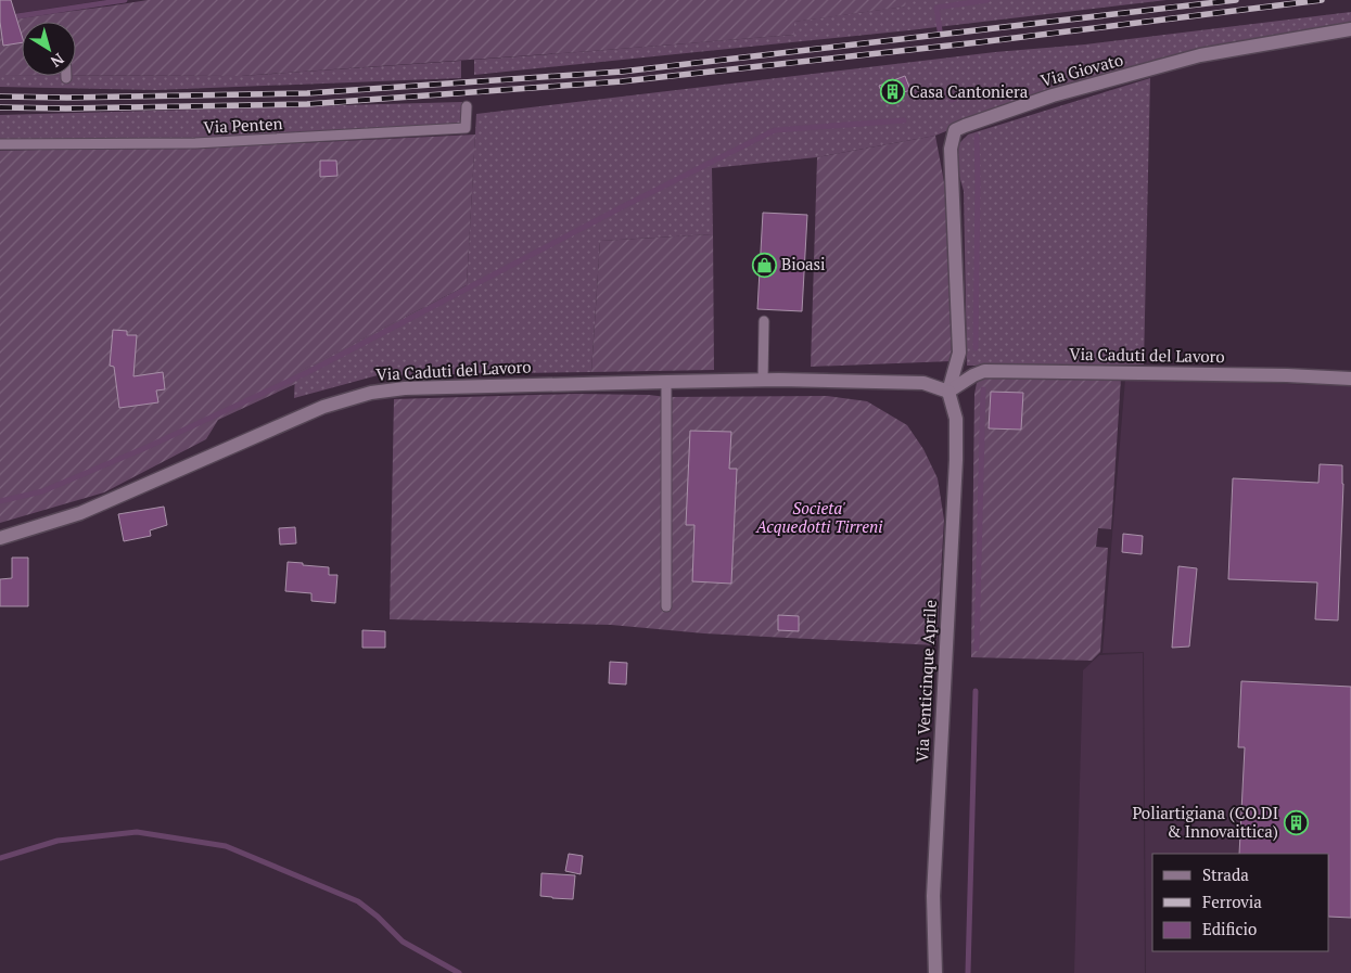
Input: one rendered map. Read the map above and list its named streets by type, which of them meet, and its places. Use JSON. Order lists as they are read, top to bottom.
{
  "streets": {
    "street": ["Via Giovato", "Via Caduti del Lavoro", "Via Venticinque Aprile"],
    "lane": ["Via Penten"]
  },
  "crossings": [
    ["Via Giovato", "Via Caduti del Lavoro"],
    ["Via Giovato", "Via Venticinque Aprile"],
    ["Via Caduti del Lavoro", "Via Venticinque Aprile"]
  ],
  "parks": ["Societa' Acquedotti Tirreni"],
  "places": {
    "building": ["Casa Cantoniera", "Poliartigiana (CO.DI & Innovaittica)"],
    "shop": ["Bioasi"]
  },
  "legend": ["Strada", "Ferrovia", "Edificio"],
  "north": "bottom right"
}
